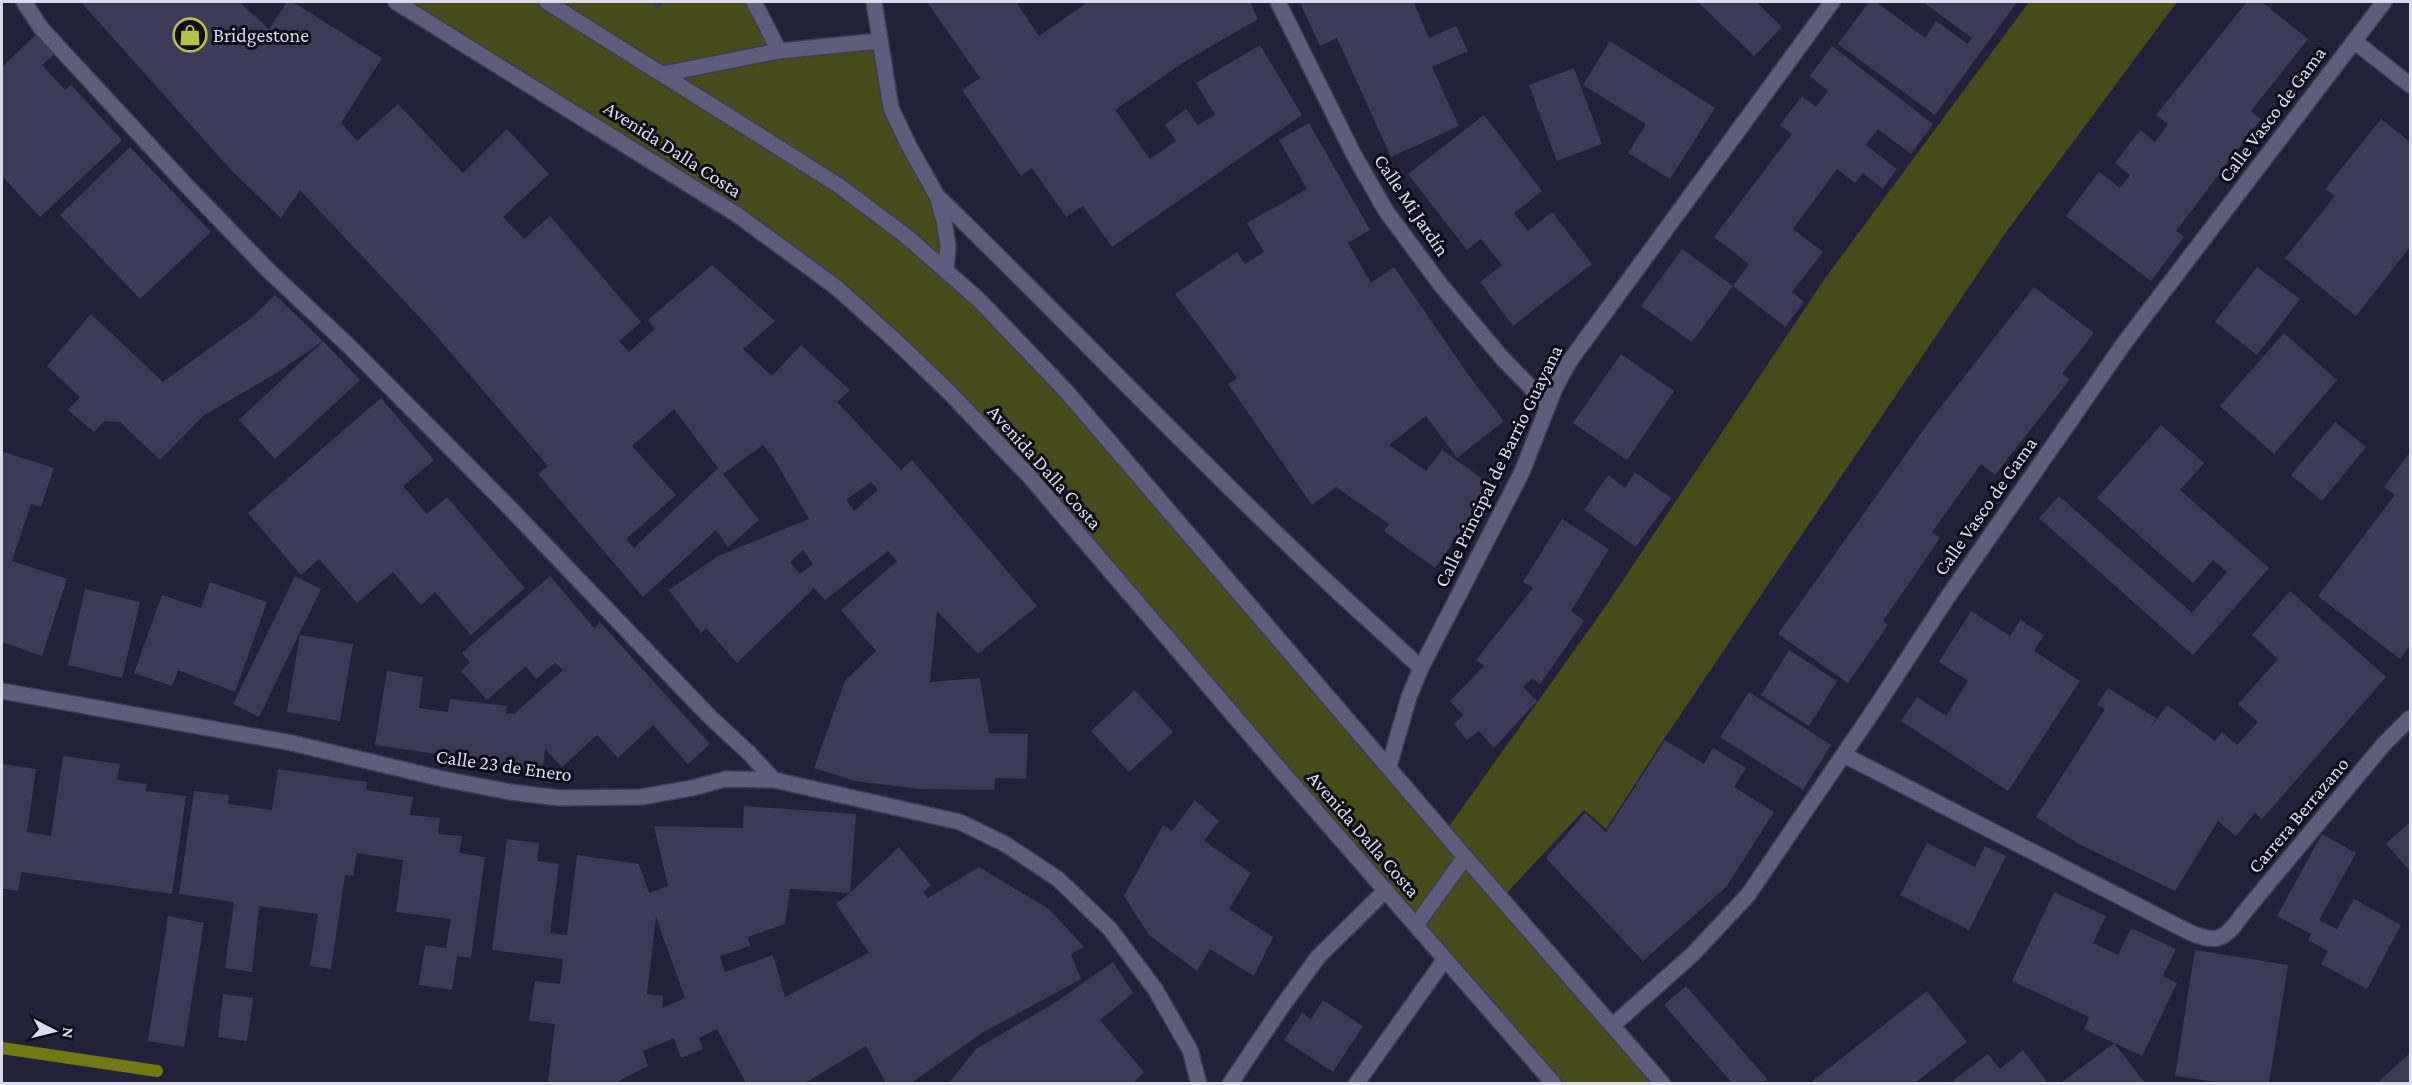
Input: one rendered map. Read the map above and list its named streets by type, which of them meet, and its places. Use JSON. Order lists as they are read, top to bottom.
{
  "streets": {
    "street": [
      "Calle Vasco de Gama",
      "Avenida Dalla Costa",
      "Calle Mi Jardín",
      "Calle Principal de Barrio Guayana",
      "Calle 23 de Enero",
      "Carrera Berrazano"
    ]
  },
  "crossings": [
    ["Calle Vasco de Gama", "Carrera Berrazano"],
    ["Calle Mi Jardín", "Calle Principal de Barrio Guayana"]
  ],
  "places": {
    "shop": ["Bridgestone"]
  },
  "north": "right"
}
